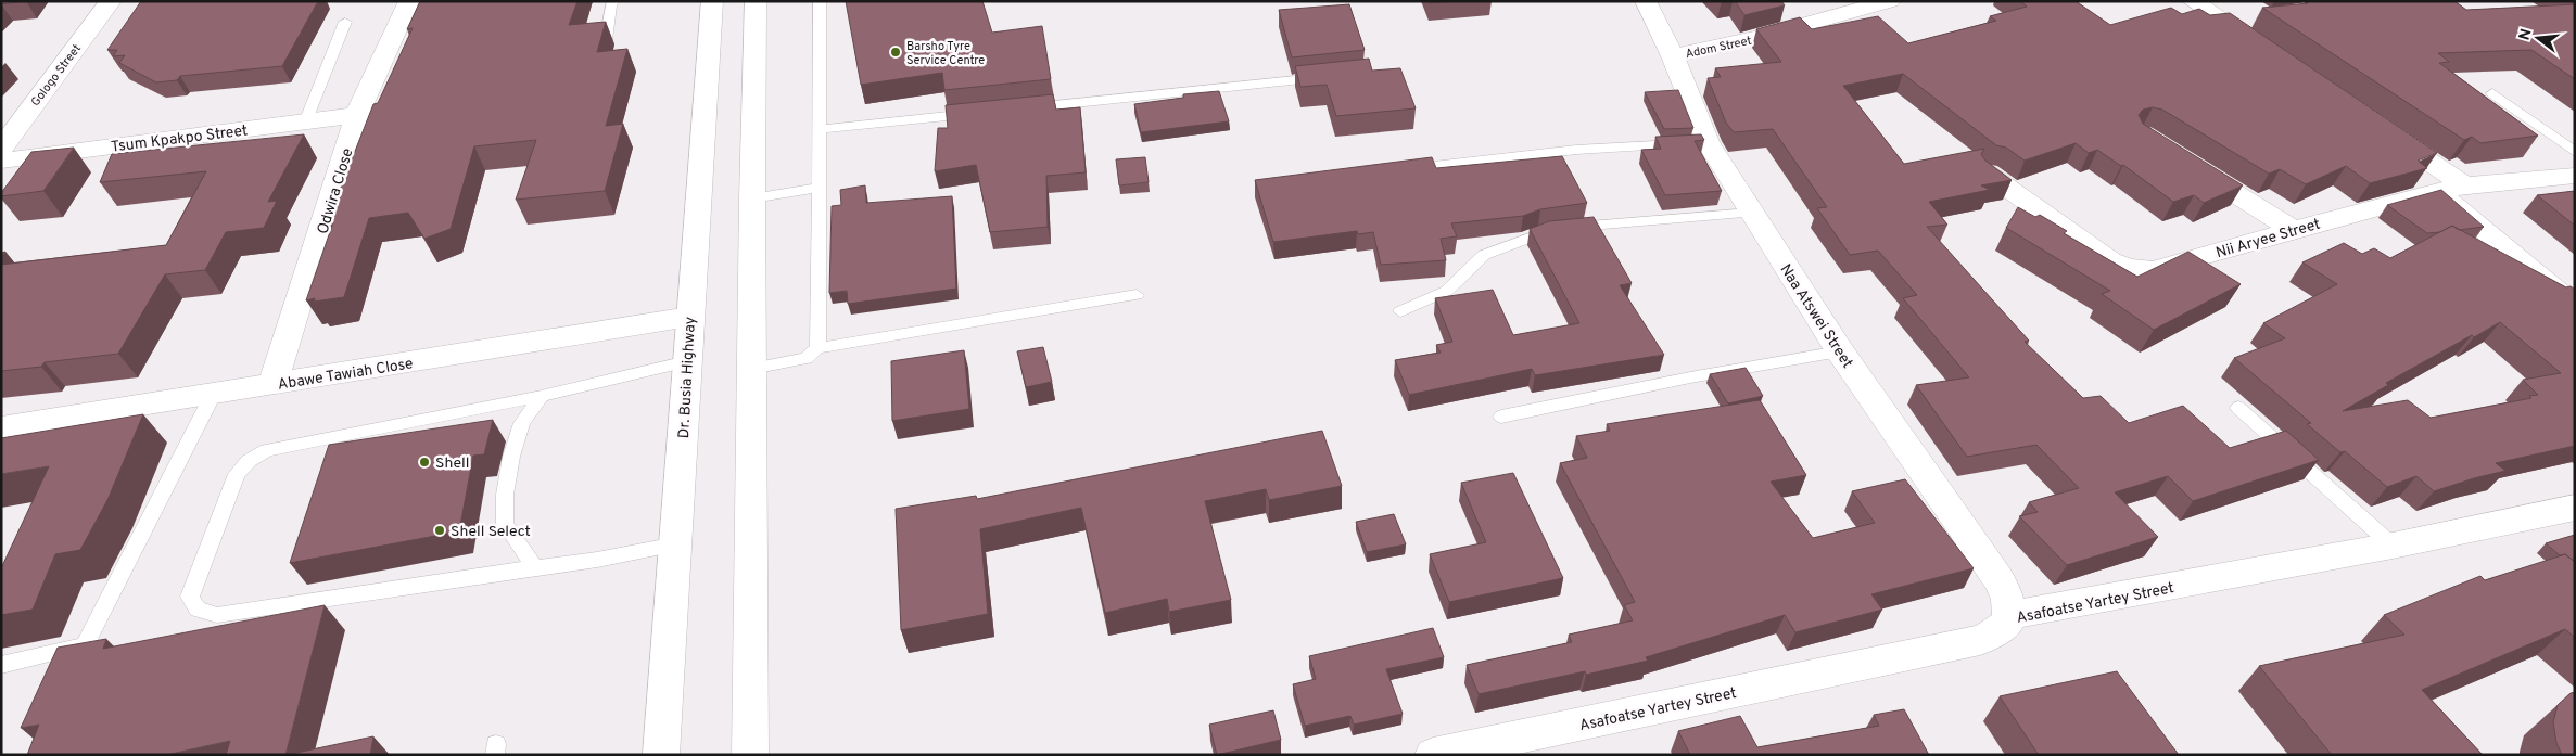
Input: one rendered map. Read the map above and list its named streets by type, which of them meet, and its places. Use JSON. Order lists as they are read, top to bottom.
{
  "streets": {
    "main road": [
      "Adom Street",
      "Gologo Street",
      "Tsum Kpakpo Street",
      "Odwira Close",
      "Nii Aryee Street",
      "Naa Atswei Street",
      "Abawe Tawiah Close",
      "Dr. Busia Highway",
      "Asafoatse Yartey Street"
    ]
  },
  "crossings": [
    ["Adom Street", "Naa Atswei Street"],
    ["Tsum Kpakpo Street", "Odwira Close"],
    ["Odwira Close", "Abawe Tawiah Close"],
    ["Naa Atswei Street", "Asafoatse Yartey Street"],
    ["Abawe Tawiah Close", "Dr. Busia Highway"]
  ],
  "places": ["Barsho Tyre Service Centre", "Shell", "Shell Select"],
  "north": "left"
}
